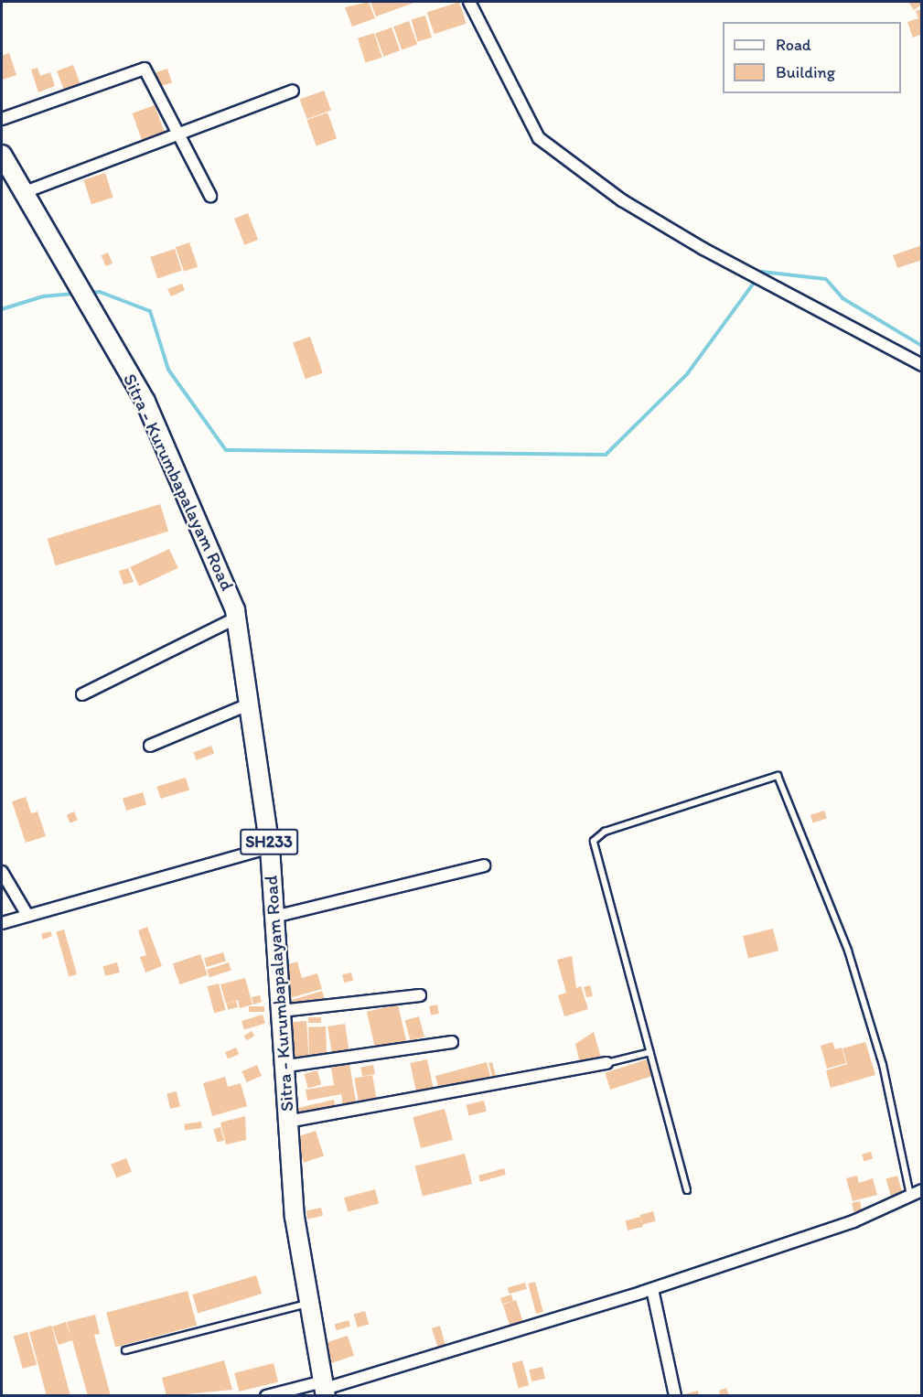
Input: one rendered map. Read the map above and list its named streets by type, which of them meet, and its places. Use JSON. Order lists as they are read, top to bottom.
{
  "streets": {
    "main road": ["Sitra - Kurumbapalayam Road", "SH233"]
  },
  "legend": ["Road", "Building"]
}
